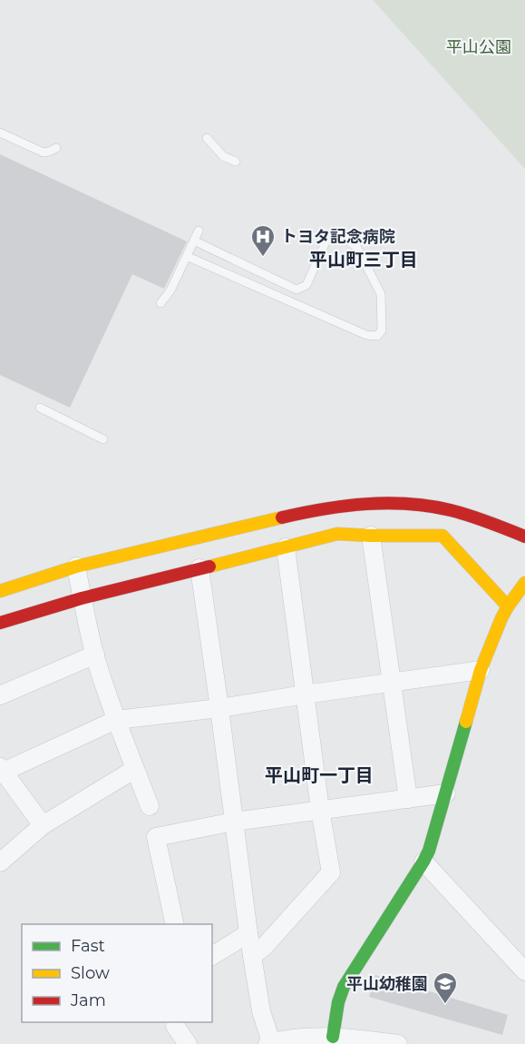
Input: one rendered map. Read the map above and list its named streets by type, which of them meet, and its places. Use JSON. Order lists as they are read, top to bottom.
{
  "districts": ["平山町三丁目", "平山町一丁目"],
  "parks": ["平山公園"],
  "places": {
    "hospital": ["トヨタ記念病院"],
    "school or university": ["平山幼稚園"]
  },
  "legend": ["Fast", "Slow", "Jam"]
}
